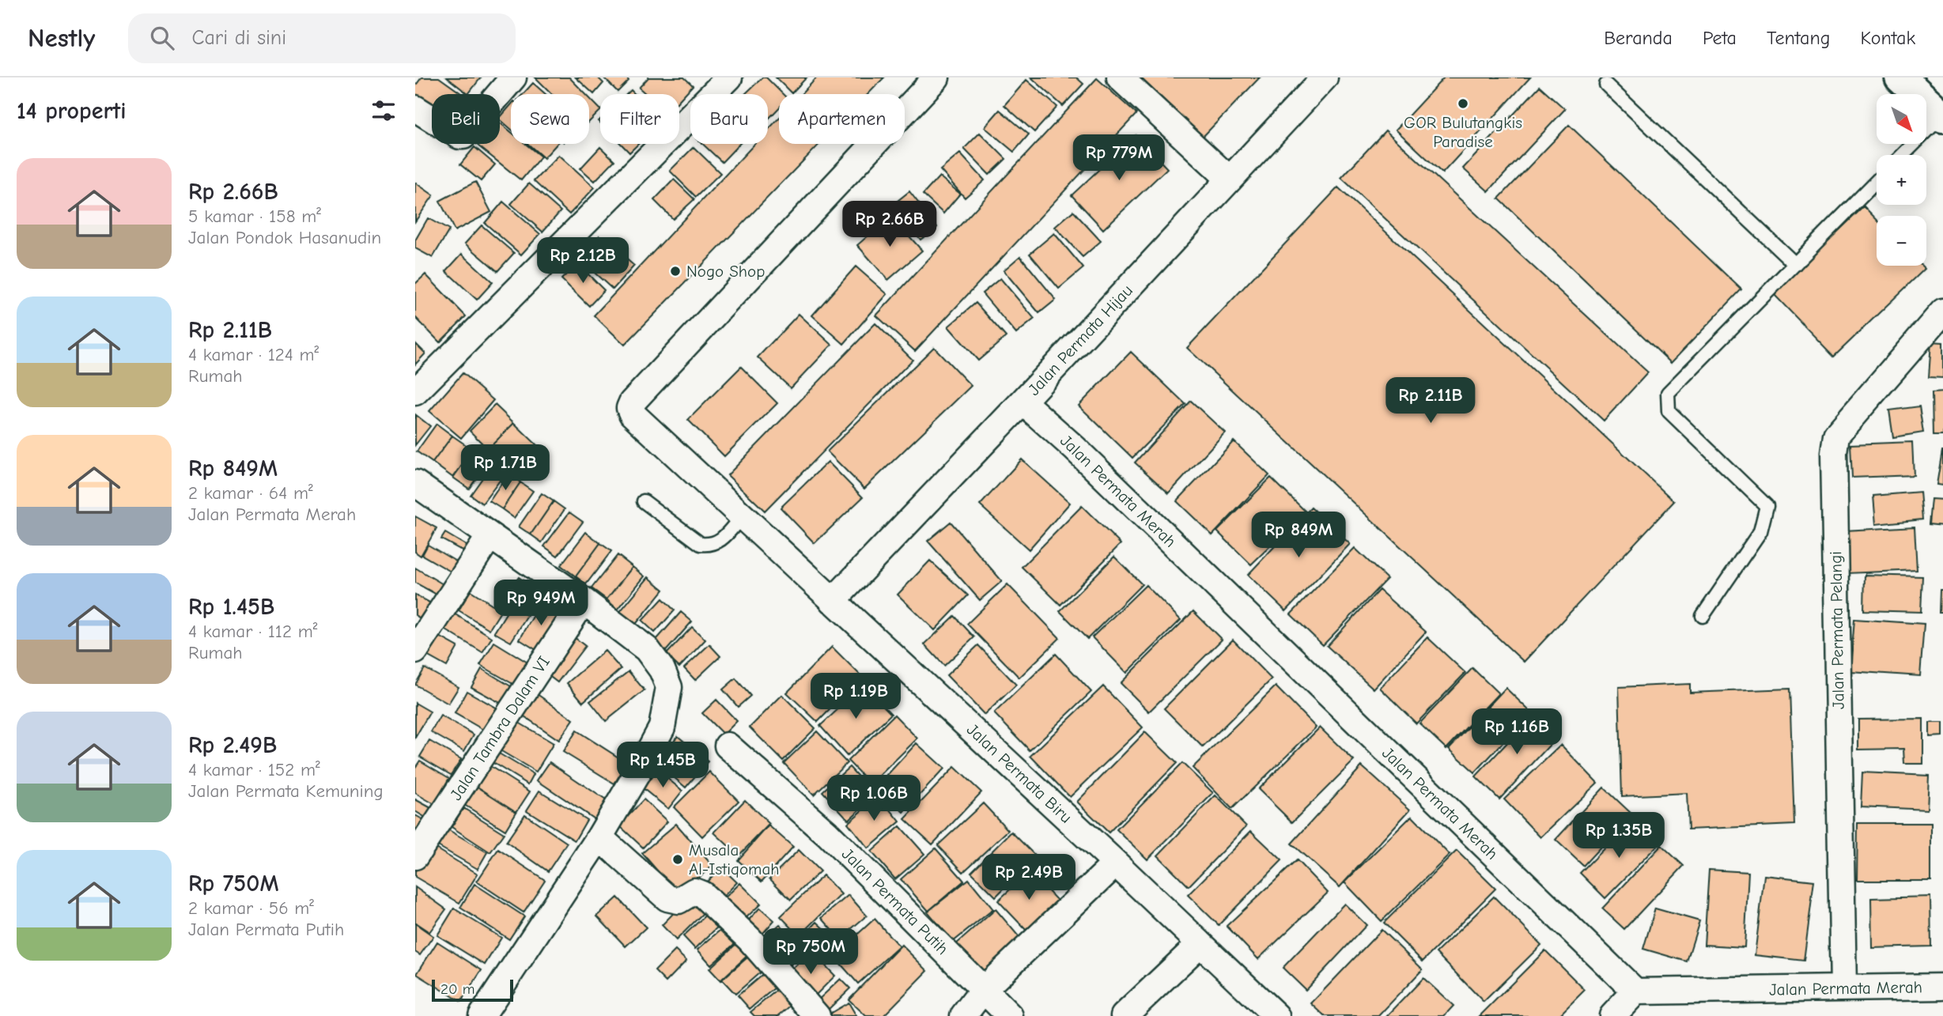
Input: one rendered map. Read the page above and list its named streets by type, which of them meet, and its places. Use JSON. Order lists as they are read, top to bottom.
{
  "streets": {
    "street": [
      "Jalan Permata Hijau",
      "Jalan Permata Merah",
      "Jalan Permata Pelangi",
      "Jalan Tambra Dalam VI",
      "Jalan Permata Biru",
      "Jalan Permata Putih"
    ]
  },
  "crossings": [
    ["Jalan Permata Hijau", "Jalan Permata Merah"],
    ["Jalan Permata Hijau", "Jalan Permata Biru"],
    ["Jalan Permata Merah", "Jalan Permata Pelangi"]
  ],
  "places": ["GOR Bulutangkis Paradise", "Nogo Shop", "Musala Al-Istiqomah"],
  "scale_bar": "20 m",
  "north": "bottom right",
  "page": {
    "header": "Nestly",
    "search": "Cari di sini",
    "nav": [
      "Beranda",
      "Peta",
      "Tentang",
      "Kontak"
    ],
    "heading": "14 properti",
    "map_buttons": ["+", "−"],
    "chip": [
      "Beli",
      "Sewa",
      "Filter",
      "Baru",
      "Apartemen"
    ],
    "price": [
      "Rp 779M",
      "Rp 2.66B",
      "Rp 2.12B",
      "Rp 2.11B",
      "Rp 1.71B",
      "Rp 849M",
      "Rp 949M",
      "Rp 1.19B",
      "Rp 1.16B",
      "Rp 1.45B",
      "Rp 1.06B",
      "Rp 1.35B",
      "Rp 2.49B",
      "Rp 750M"
    ],
    "list": [
      {
        "name": "Rp 2.66B",
        "note": "5 kamar · 158 m² · Jalan Pondok Hasanudin"
      },
      {
        "name": "Rp 2.11B",
        "note": "4 kamar · 124 m² · Rumah"
      },
      {
        "name": "Rp 849M",
        "note": "2 kamar · 64 m² · Jalan Permata Merah"
      },
      {
        "name": "Rp 1.45B",
        "note": "4 kamar · 112 m² · Rumah"
      },
      {
        "name": "Rp 2.49B",
        "note": "4 kamar · 152 m² · Jalan Permata Kemuning"
      },
      {
        "name": "Rp 750M",
        "note": "2 kamar · 56 m² · Jalan Permata Putih"
      }
    ],
    "scale": "20 m"
  }
}
